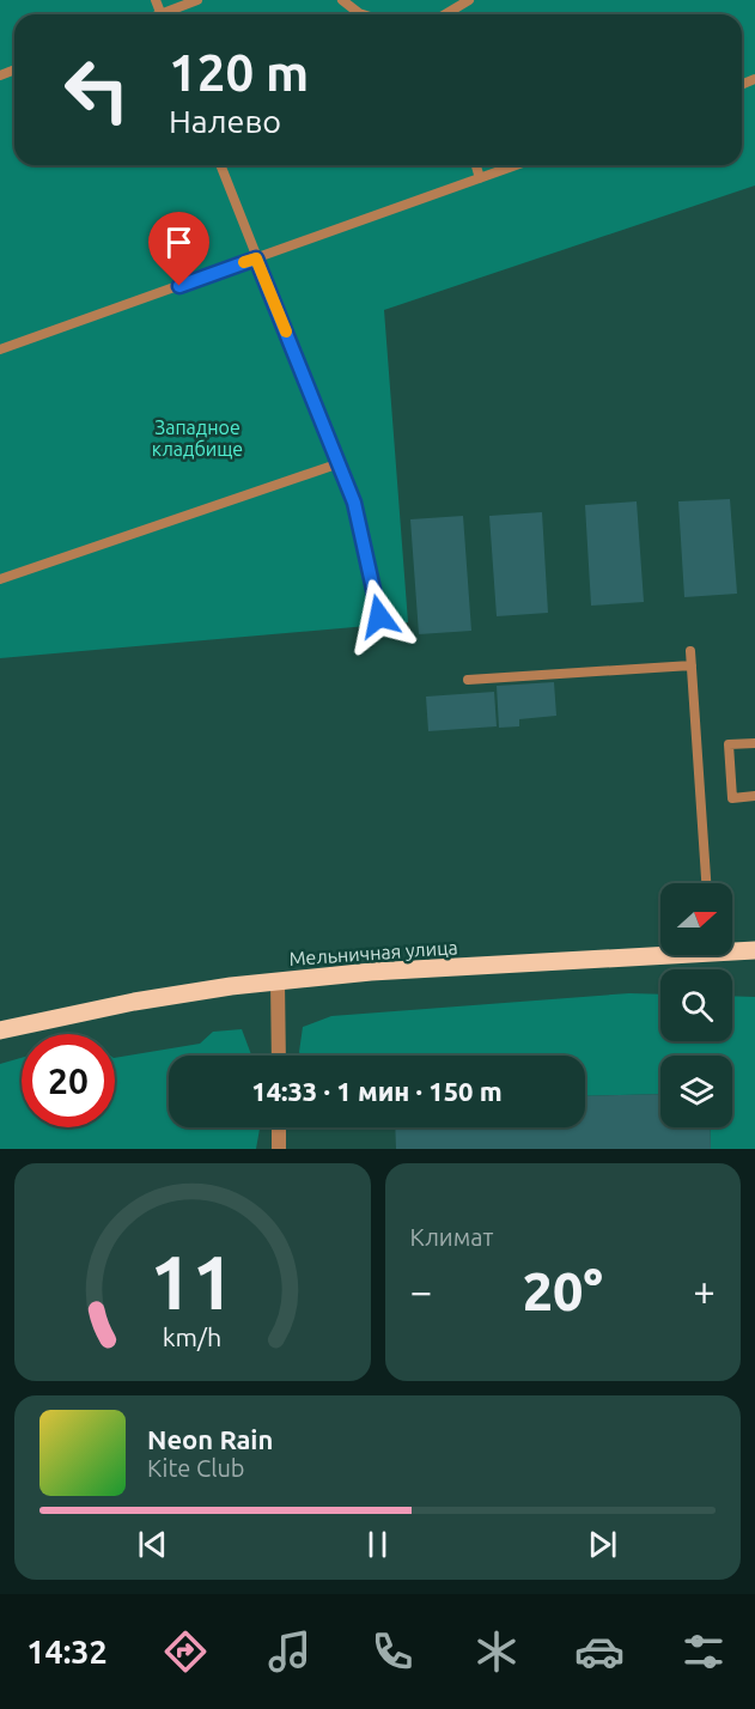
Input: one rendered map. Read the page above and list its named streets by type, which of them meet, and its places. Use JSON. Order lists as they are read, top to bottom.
{
  "streets": {
    "main road": ["Мельничная улица"]
  },
  "parks": ["Западное кладбище"],
  "north": "right",
  "page": {
    "turn": ["120 m", "Налево"],
    "limit": "20",
    "trip": "14:33 · 1 мин · 150 m",
    "tile": "Климат",
    "heat": ["−", "20°", "+"],
    "song": ["Neon Rain", "Kite Club"],
    "tabs": "14:32",
    "gauge": ["11", "km/h"]
  }
}
